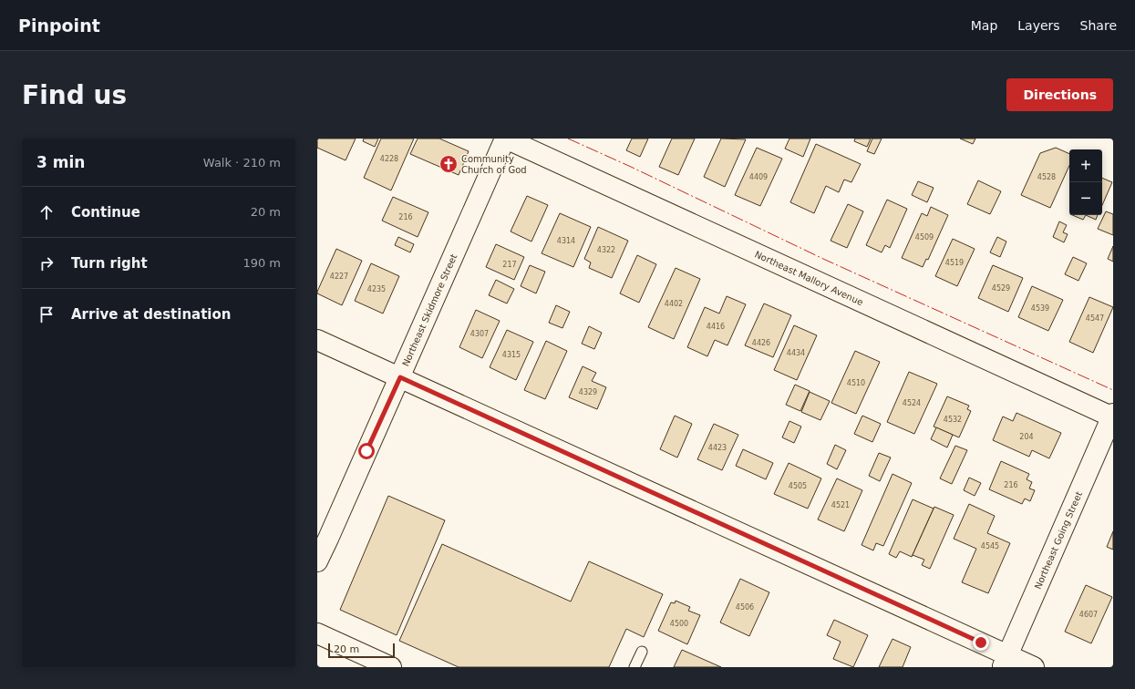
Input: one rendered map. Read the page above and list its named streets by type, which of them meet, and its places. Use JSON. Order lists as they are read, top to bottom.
{
  "streets": {
    "street": ["Northeast Mallory Avenue", "Northeast Skidmore Street", "Northeast Going Street"]
  },
  "crossings": [
    ["Northeast Mallory Avenue", "Northeast Skidmore Street"],
    ["Northeast Mallory Avenue", "Northeast Going Street"]
  ],
  "places": {
    "church": ["Community Church of God"]
  },
  "house_numbers": [
    "4228",
    "4409",
    "4528",
    "216",
    "4509",
    "4314",
    "4322",
    "4519",
    "217",
    "4227",
    "4529",
    "4235",
    "4402",
    "4539",
    "4547",
    "4416",
    "4307",
    "4426",
    "4434",
    "4315",
    "4510",
    "4329",
    "4524",
    "4532",
    "204",
    "4423",
    "216",
    "4505",
    "4521",
    "4545",
    "4506",
    "4607",
    "4500"
  ],
  "scale_bar": "20 m",
  "page": {
    "header": "Pinpoint",
    "nav": ["Map", "Layers", "Share"],
    "buttons": "Directions",
    "title": "Find us",
    "heading": ["3 min", "Walk · 210 m"],
    "map_buttons": ["+", "−"],
    "list": [
      ["Continue", "20 m"],
      ["Turn right", "190 m"],
      "Arrive at destination"
    ],
    "scale": "20 m"
  }
}
